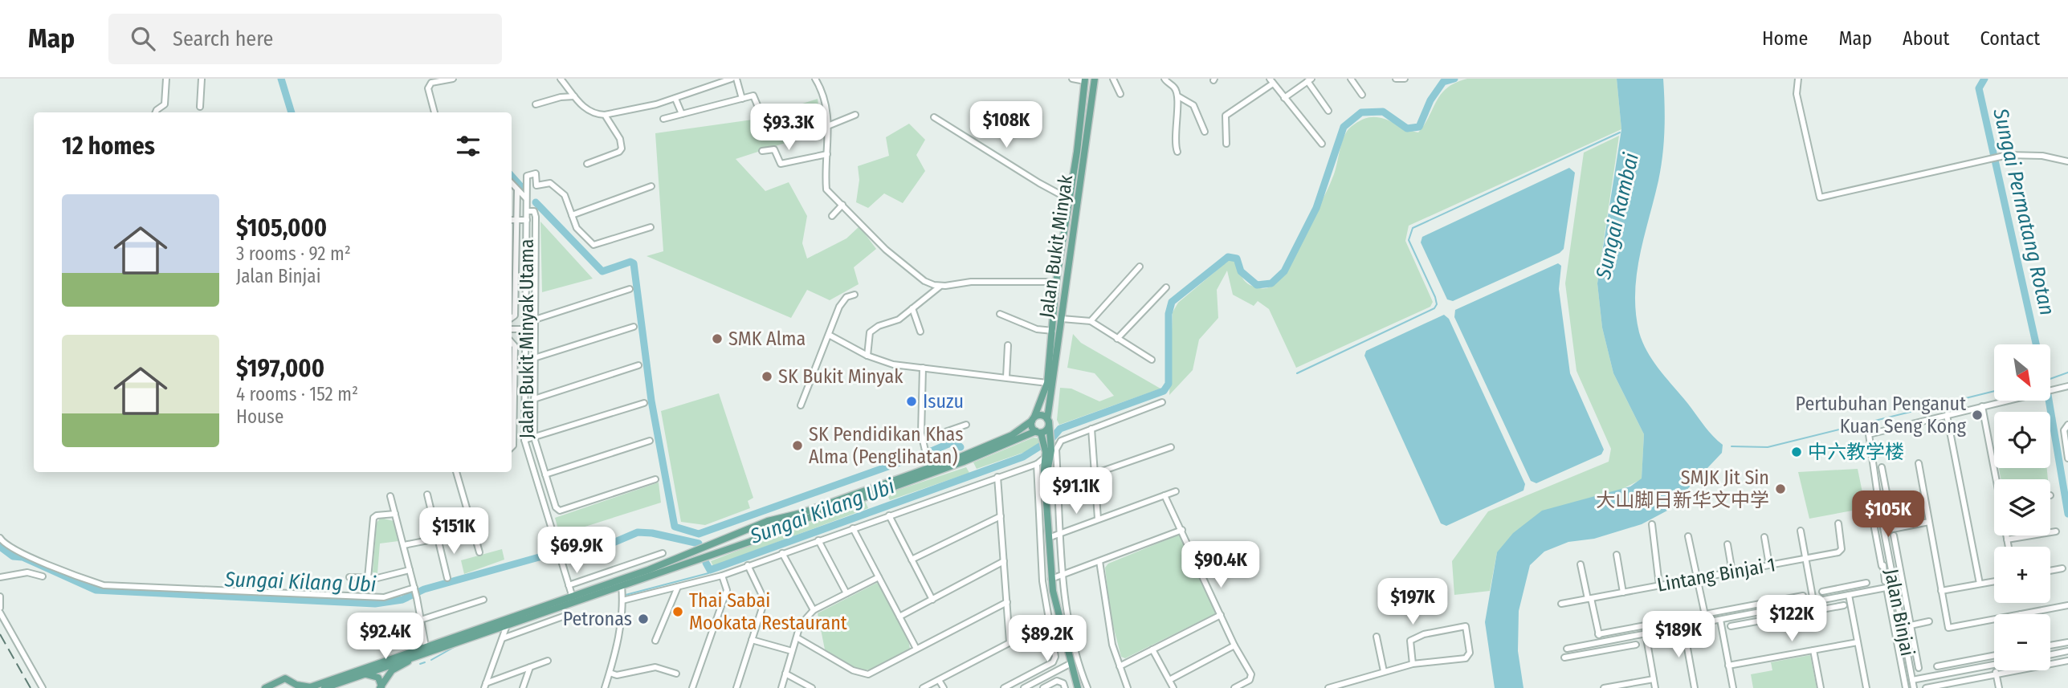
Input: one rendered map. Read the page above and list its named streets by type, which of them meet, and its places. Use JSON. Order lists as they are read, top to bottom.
{
  "streets": {
    "main road": ["Jalan Bukit Minyak"],
    "street": ["Jalan Bukit Minyak Utama", "Lintang Binjai 1", "Jalan Binjai"]
  },
  "water": ["Sungai Permatang Rotan", "Sungai Rambai", "Sungai Kilang Ubi"],
  "places": [
    "SMK Alma",
    "SK Bukit Minyak",
    "Isuzu",
    "Pertubuhan Penganut Kuan Seng Kong",
    "SK Pendidikan Khas Alma (Penglihatan)",
    "中六教学楼",
    "SMJK Jit Sin 大山脚日新华文中学",
    "Thai Sabai Mookata Restaurant",
    "Petronas"
  ],
  "north": "bottom right",
  "page": {
    "header": "Map",
    "search": "Search here",
    "nav": [
      "Home",
      "Map",
      "About",
      "Contact"
    ],
    "price": [
      "$108K",
      "$93.3K",
      "$91.1K",
      "$105K",
      "$151K",
      "$69.9K",
      "$90.4K",
      "$197K",
      "$122K",
      "$189K",
      "$92.4K",
      "$89.2K"
    ],
    "heading": "12 homes",
    "list": [
      {
        "name": "$105,000",
        "note": "3 rooms · 92 m² · Jalan Binjai"
      },
      {
        "name": "$197,000",
        "note": "4 rooms · 152 m² · House"
      }
    ],
    "map_buttons": ["+", "−"]
  }
}
